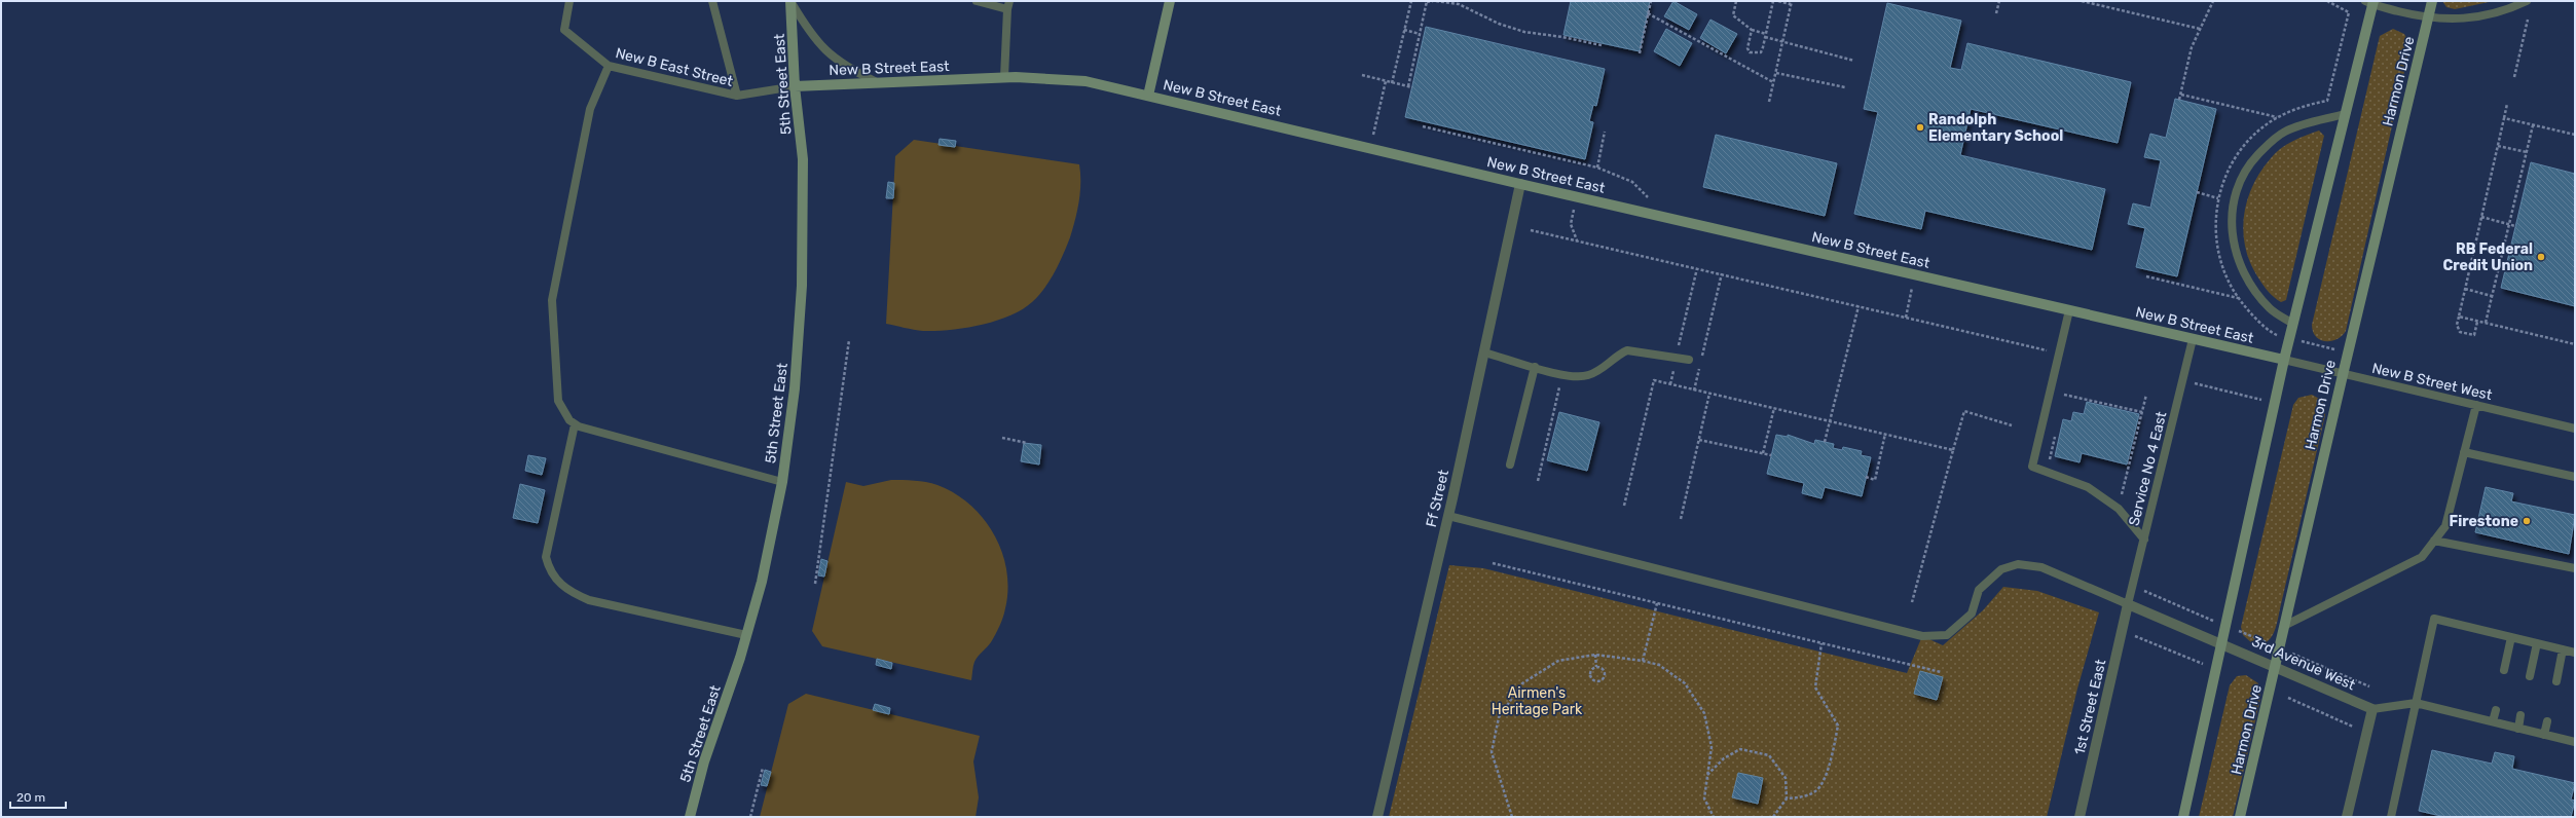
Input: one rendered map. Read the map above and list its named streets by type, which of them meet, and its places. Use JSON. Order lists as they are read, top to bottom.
{
  "streets": {
    "street": [
      "New B Street East",
      "Harmon Drive",
      "5th Street East",
      "Ff Street",
      "3rd Avenue West",
      "1st Street East"
    ],
    "lane": ["New B East Street", "New B Street West", "Service No 4 East"]
  },
  "crossings": [
    ["New B East Street", "New B Street East"],
    ["New B East Street", "5th Street East"],
    ["New B Street East", "5th Street East"],
    ["New B Street East", "New B Street West"],
    ["New B Street East", "Service No 4 East"],
    ["New B Street East", "Ff Street"],
    ["Harmon Drive", "New B Street West"],
    ["Harmon Drive", "3rd Avenue West"],
    ["Service No 4 East", "3rd Avenue West"],
    ["Service No 4 East", "1st Street East"],
    ["3rd Avenue West", "1st Street East"]
  ],
  "parks": ["Airmen's Heritage Park"],
  "places": ["Randolph Elementary School", "RB Federal Credit Union", "Firestone"],
  "scale_bar": "20 m"
}
